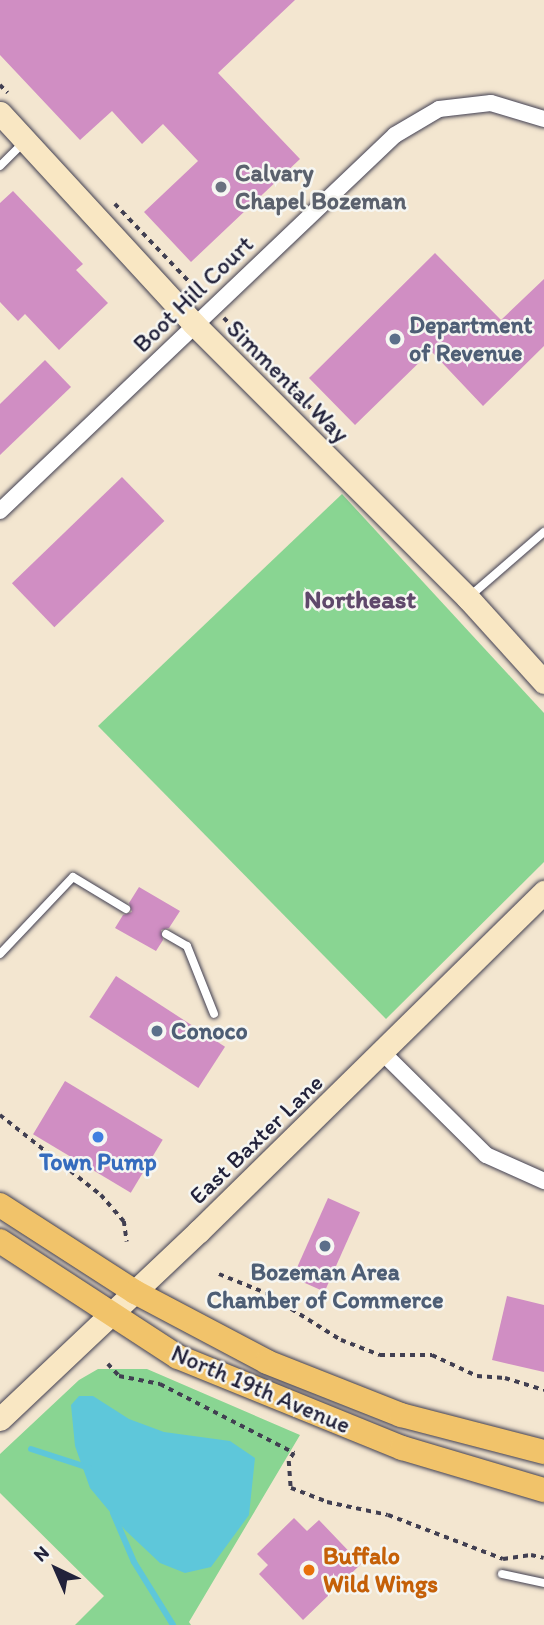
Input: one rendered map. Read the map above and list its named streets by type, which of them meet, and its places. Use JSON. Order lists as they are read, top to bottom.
{
  "streets": {
    "main road": ["North 19th Avenue"],
    "street": ["Boot Hill Court", "Simmental Way", "East Baxter Lane"]
  },
  "crossings": [
    ["Boot Hill Court", "Simmental Way"],
    ["East Baxter Lane", "North 19th Avenue"]
  ],
  "districts": ["Northeast"],
  "places": [
    "Calvary Chapel Bozeman",
    "Department of Revenue",
    "Conoco",
    "Town Pump",
    "Bozeman Area Chamber of Commerce",
    "Buffalo Wild Wings"
  ],
  "north": "top left"
}
